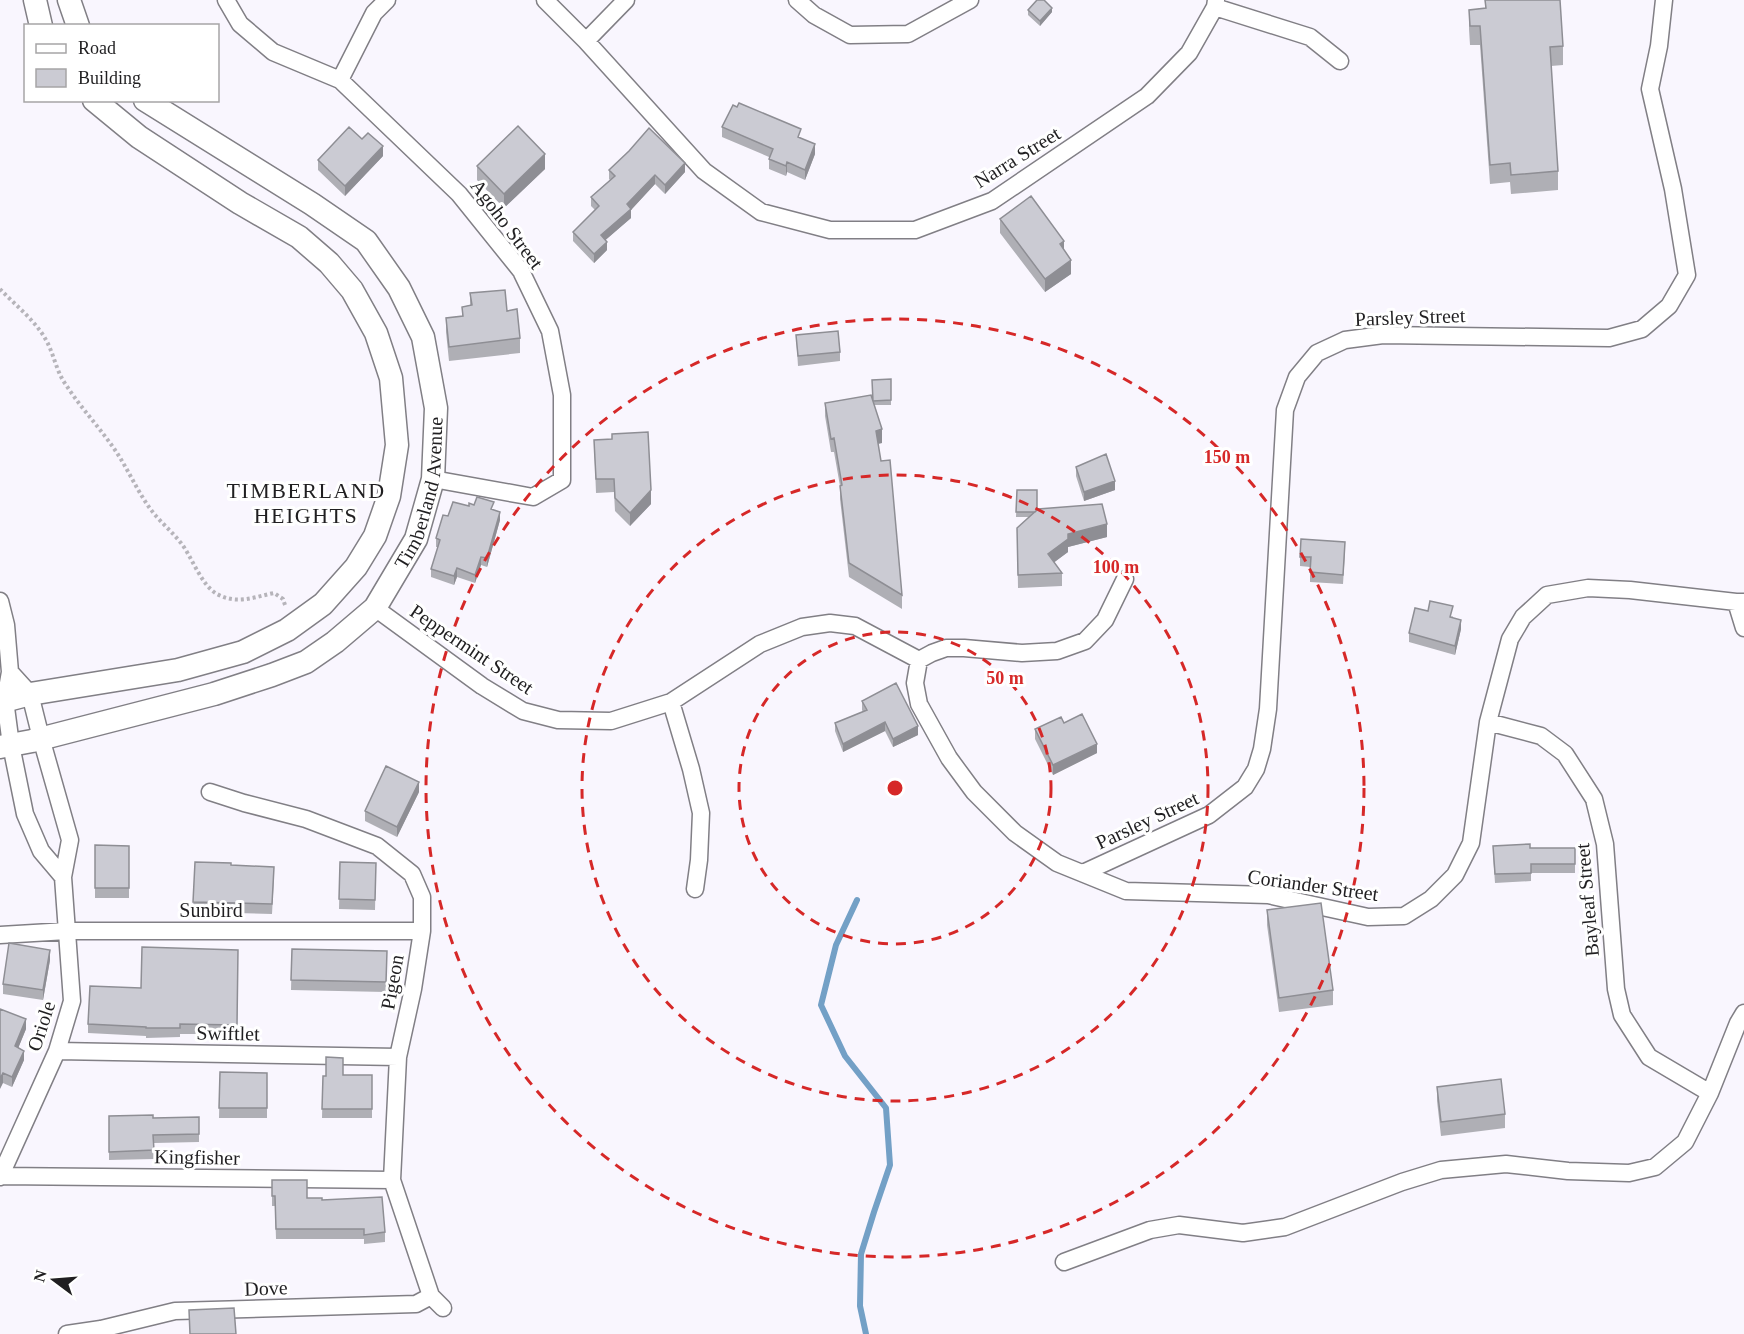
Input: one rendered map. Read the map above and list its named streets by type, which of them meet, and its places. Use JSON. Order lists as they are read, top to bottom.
{
  "streets": {
    "street": [
      "Narra Street",
      "Agoho Street",
      "Parsley Street",
      "Timberland Avenue",
      "Peppermint Street",
      "Coriander Street",
      "Bayleaf Street",
      "Sunbird",
      "Pigeon",
      "Oriole",
      "Swiftlet",
      "Kingfisher",
      "Dove"
    ]
  },
  "crossings": [
    ["Agoho Street", "Timberland Avenue"],
    ["Parsley Street", "Coriander Street"],
    ["Timberland Avenue", "Peppermint Street"],
    ["Timberland Avenue", "Oriole"],
    ["Peppermint Street", "Coriander Street"],
    ["Coriander Street", "Bayleaf Street"],
    ["Sunbird", "Pigeon"],
    ["Sunbird", "Oriole"],
    ["Pigeon", "Swiftlet"],
    ["Pigeon", "Kingfisher"],
    ["Pigeon", "Dove"],
    ["Oriole", "Swiftlet"],
    ["Oriole", "Kingfisher"]
  ],
  "districts": ["TIMBERLAND HEIGHTS"],
  "legend": ["Road", "Building"],
  "north": "left",
  "rings": ["150 m", "100 m", "50 m"]
}
